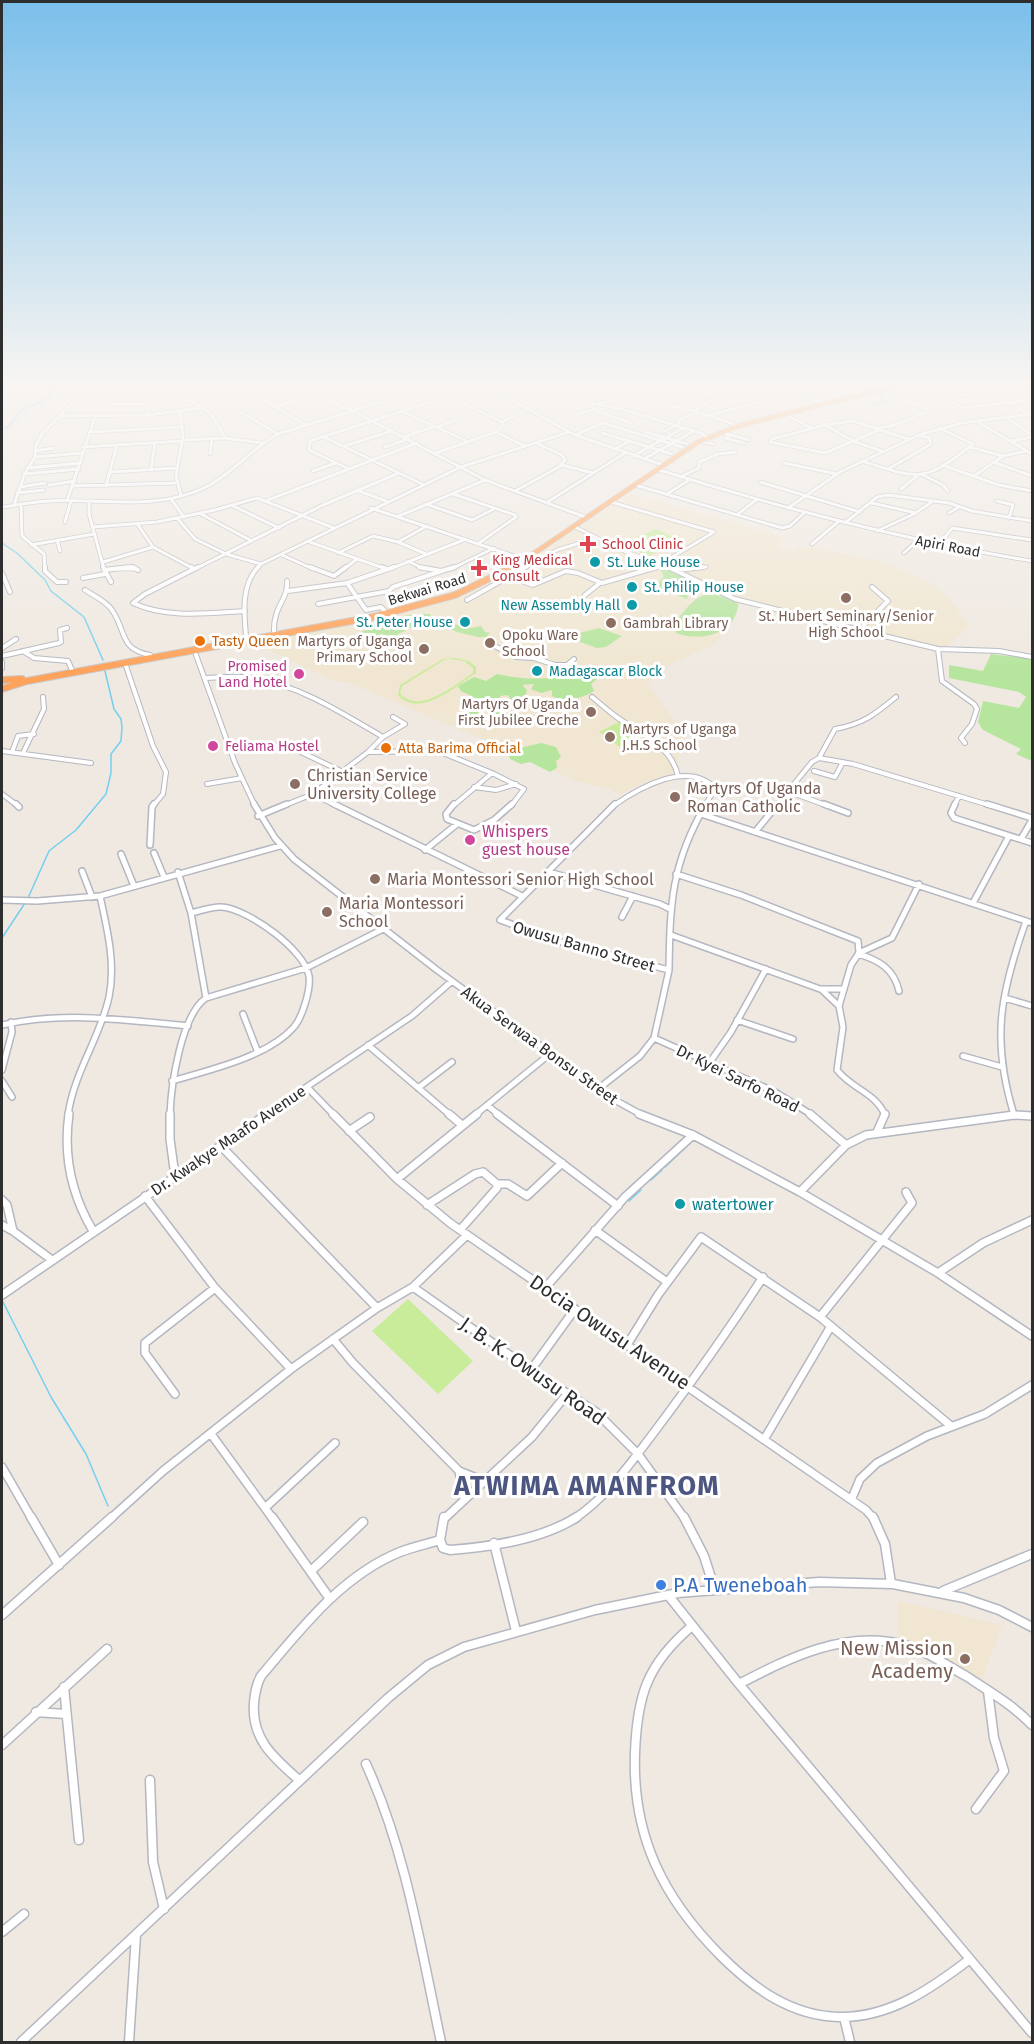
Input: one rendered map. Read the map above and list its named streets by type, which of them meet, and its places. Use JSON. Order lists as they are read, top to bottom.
{
  "streets": {
    "highway": ["Bekwai Road"],
    "street": [
      "Apiri Road",
      "Owusu Banno Street",
      "Akua Serwaa Bonsu Street",
      "Dr Kyei Sarfo Road",
      "Dr. Kwakye Maafo Avenue",
      "Docia Owusu Avenue",
      "J. B. K. Owusu Road"
    ]
  },
  "crossings": [
    ["Akua Serwaa Bonsu Street", "Dr. Kwakye Maafo Avenue"],
    ["Dr. Kwakye Maafo Avenue", "Docia Owusu Avenue"]
  ],
  "districts": ["ATWIMA AMANFROM"],
  "places": {
    "health": ["School Clinic", "King Medical Consult"],
    "other": [
      "St. Luke House",
      "St. Philip House",
      "St. Hubert Seminary/Senior High School",
      "New Assembly Hall",
      "St. Peter House",
      "Gambrah Library",
      "Tasty Queen",
      "Opoku Ware School",
      "Martyrs of Uganga Primary School",
      "Madagascar Block",
      "Promised Land Hotel",
      "Martyrs Of Uganda First Jubilee Creche",
      "Martyrs of Uganga J.H.S School",
      "Feliama Hostel",
      "Atta Barima Official",
      "Christian Service University College",
      "Martyrs Of Uganda Roman Catholic",
      "Whispers guest house",
      "Maria Montessori Senior High School",
      "Maria Montessori School",
      "watertower",
      "P.A Tweneboah",
      "New Mission Academy"
    ]
  }
}
